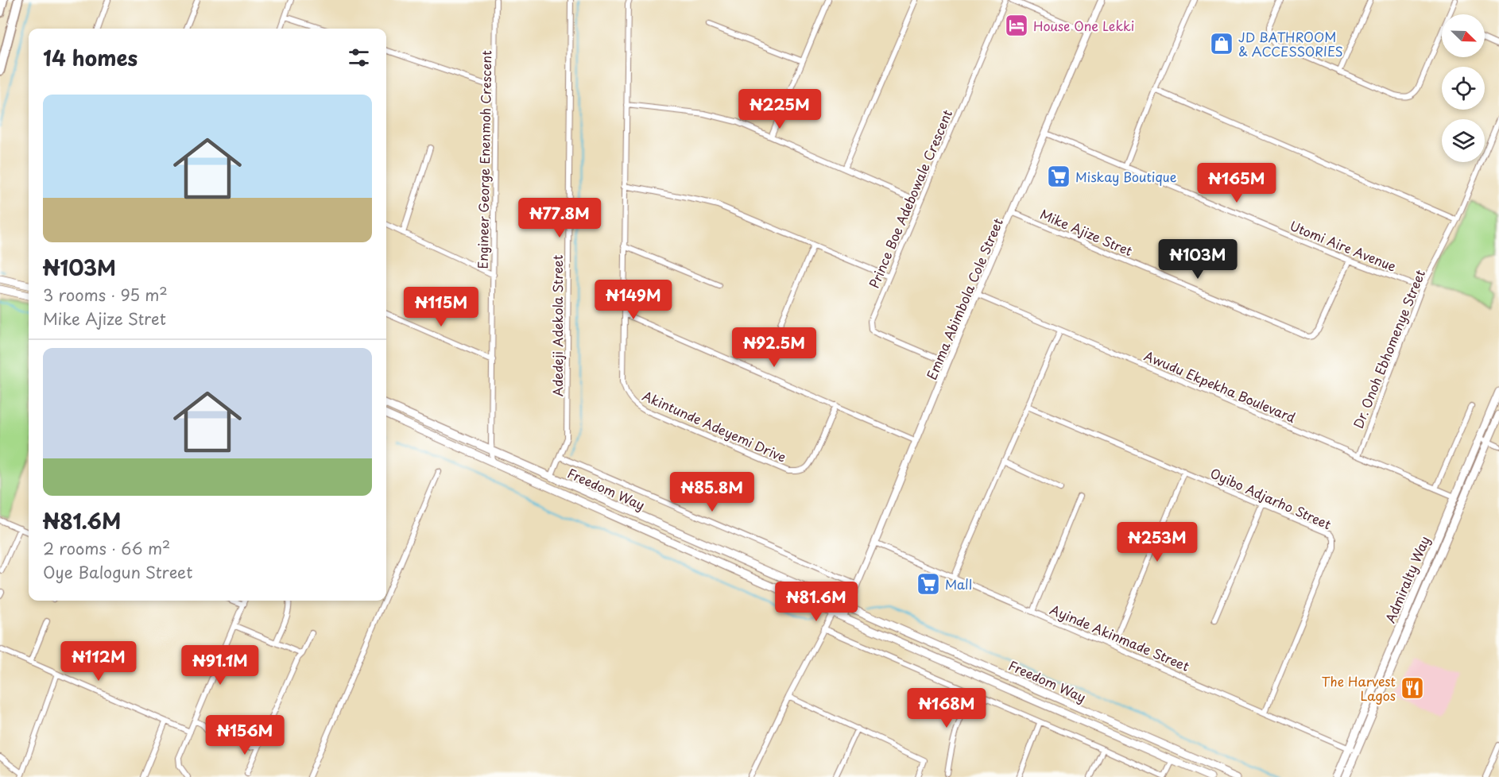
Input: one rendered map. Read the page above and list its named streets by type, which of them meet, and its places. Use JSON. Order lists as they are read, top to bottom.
{
  "streets": {
    "main road": ["Freedom Way", "Admiralty Way"],
    "street": [
      "Engineer George Enenmoh Crescent",
      "Prince Boe Adebowale Crescent",
      "Mike Ajize Stret",
      "Utomi Aire Avenue",
      "Emma Abimbola Cole Street",
      "Adedeji Adekola Street",
      "Dr. Onoh Ebhomenye Street",
      "Awudu Ekpekha Boulevard",
      "Akintunde Adeyemi Drive",
      "Oyibo Adjarho Street",
      "Ayinde Akinmade Street"
    ]
  },
  "crossings": [
    ["Engineer George Enenmoh Crescent", "Freedom Way"],
    ["Prince Boe Adebowale Crescent", "Emma Abimbola Cole Street"],
    ["Mike Ajize Stret", "Utomi Aire Avenue"],
    ["Mike Ajize Stret", "Emma Abimbola Cole Street"],
    ["Utomi Aire Avenue", "Emma Abimbola Cole Street"],
    ["Utomi Aire Avenue", "Dr. Onoh Ebhomenye Street"],
    ["Emma Abimbola Cole Street", "Awudu Ekpekha Boulevard"],
    ["Emma Abimbola Cole Street", "Freedom Way"],
    ["Emma Abimbola Cole Street", "Ayinde Akinmade Street"],
    ["Adedeji Adekola Street", "Freedom Way"],
    ["Dr. Onoh Ebhomenye Street", "Awudu Ekpekha Boulevard"],
    ["Awudu Ekpekha Boulevard", "Admiralty Way"],
    ["Oyibo Adjarho Street", "Ayinde Akinmade Street"],
    ["Admiralty Way", "Ayinde Akinmade Street"]
  ],
  "places": {
    "hotel": ["House One Lekki"],
    "shop": ["JD BATHROOM & ACCESSORIES"],
    "supermarket": ["Miskay Boutique", "Mall"],
    "restaurant": ["The Harvest Lagos"]
  },
  "north": "bottom right",
  "page": {
    "heading": "14 homes",
    "list": [
      {
        "name": "₦103M",
        "note": "3 rooms · 95 m² · Mike Ajize Stret"
      },
      {
        "name": "₦81.6M",
        "note": "2 rooms · 66 m² · Oye Balogun Street"
      }
    ],
    "price": [
      "₦225M",
      "₦165M",
      "₦77.8M",
      "₦103M",
      "₦149M",
      "₦115M",
      "₦92.5M",
      "₦85.8M",
      "₦253M",
      "₦81.6M",
      "₦112M",
      "₦91.1M",
      "₦168M",
      "₦156M"
    ]
  }
}
